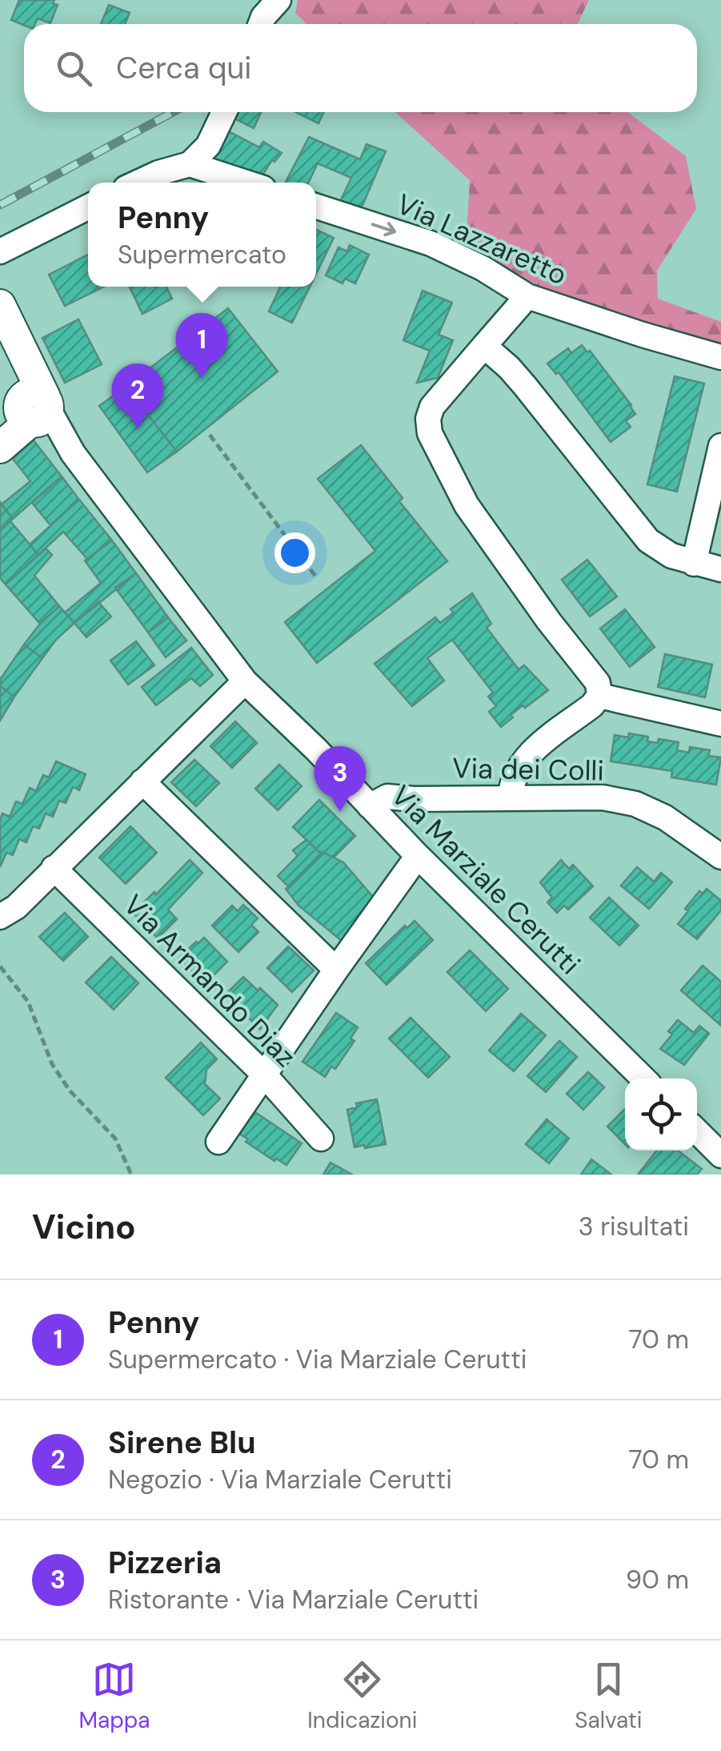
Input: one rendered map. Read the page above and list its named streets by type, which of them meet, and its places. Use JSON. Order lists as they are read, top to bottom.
{
  "streets": {
    "street": [
      "Via Lazzaretto",
      "Via dei Colli",
      "Via Marziale Cerutti",
      "Via Armando Diaz"
    ]
  },
  "crossings": [
    ["Via dei Colli", "Via Marziale Cerutti"]
  ],
  "one_way": ["Via Lazzaretto"],
  "page": {
    "search": "Cerca qui",
    "popup": ["Penny", "Supermercato"],
    "pins": ["1", "2", "3"],
    "heading": ["Vicino", "3 risultati"],
    "list": [
      {
        "mark": "1",
        "name": "Penny",
        "note": "Supermercato · Via Marziale Cerutti",
        "value": "70 m"
      },
      {
        "mark": "2",
        "name": "Sirene Blu",
        "note": "Negozio · Via Marziale Cerutti",
        "value": "70 m"
      },
      {
        "mark": "3",
        "name": "Pizzeria",
        "note": "Ristorante · Via Marziale Cerutti",
        "value": "90 m"
      }
    ],
    "nav": ["Mappa", "Indicazioni", "Salvati"]
  }
}
